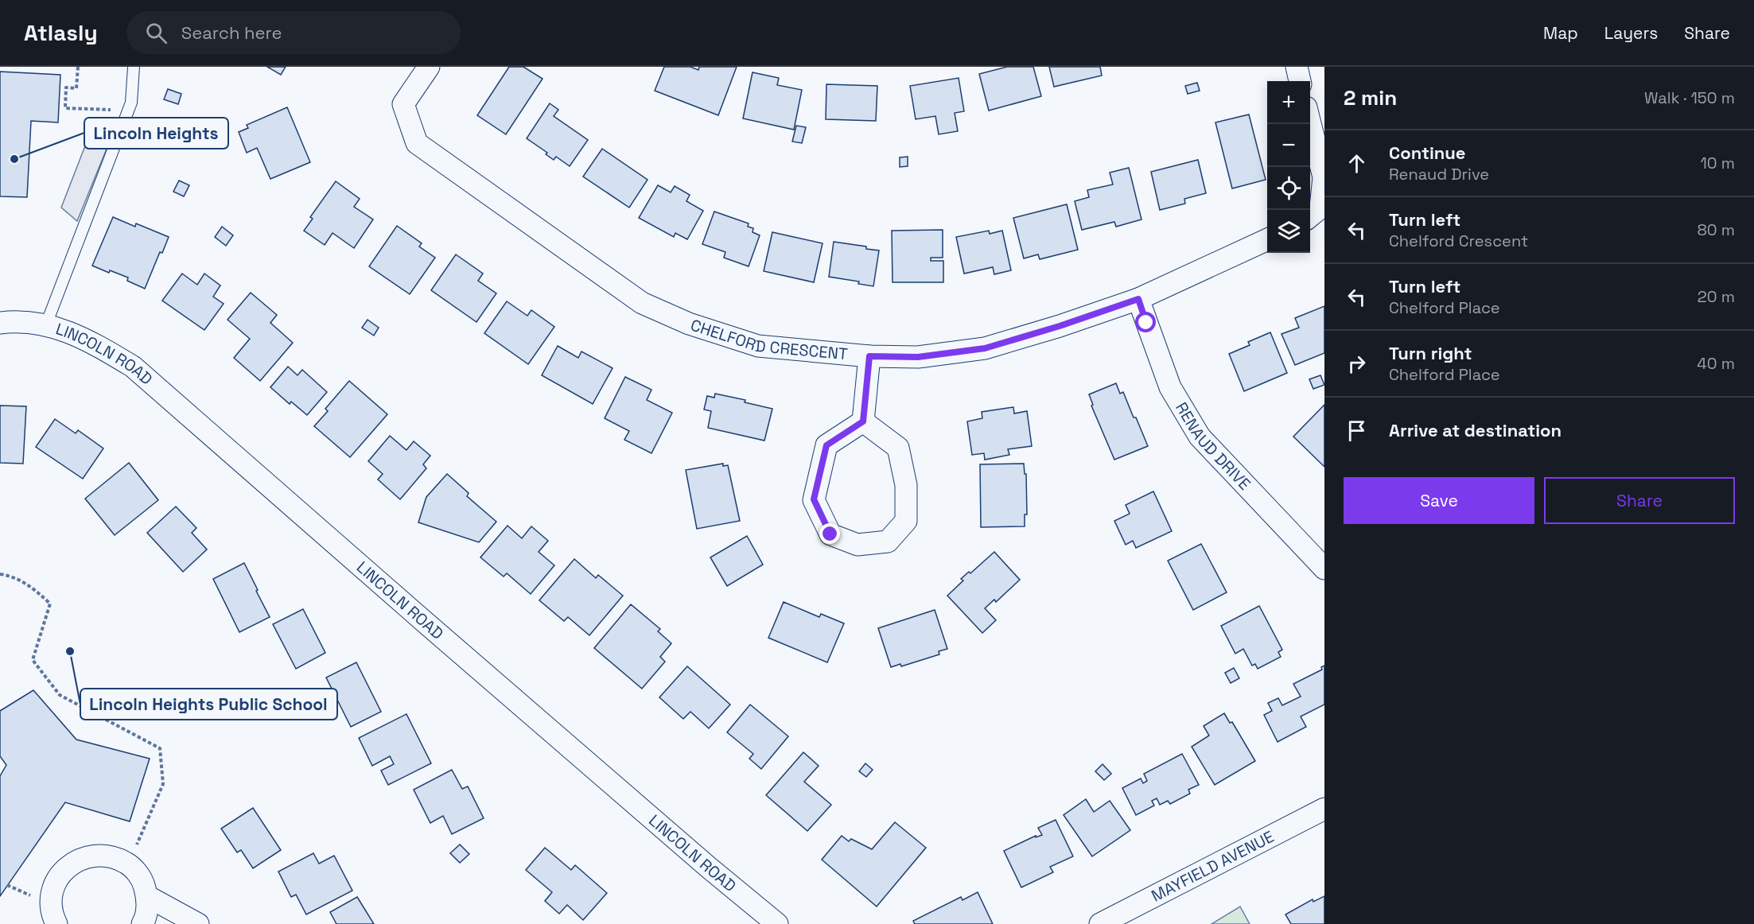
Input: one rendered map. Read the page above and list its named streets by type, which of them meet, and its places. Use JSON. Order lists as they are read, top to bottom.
{
  "streets": {
    "street": [
      "CHELFORD CRESCENT",
      "LINCOLN ROAD",
      "RENAUD DRIVE",
      "MAYFIELD AVENUE"
    ]
  },
  "crossings": [
    ["CHELFORD CRESCENT", "RENAUD DRIVE"]
  ],
  "places": ["Lincoln Heights", "Lincoln Heights Public School"],
  "page": {
    "header": "Atlasly",
    "search": "Search here",
    "nav": ["Map", "Layers", "Share"],
    "heading": ["2 min", "Walk · 150 m"],
    "map_buttons": ["+", "−"],
    "list": [
      ["Continue", "Renaud Drive", "10 m"],
      ["Turn left", "Chelford Crescent", "80 m"],
      ["Turn left", "Chelford Place", "20 m"],
      ["Turn right", "Chelford Place", "40 m"],
      "Arrive at destination"
    ],
    "buttons": ["Save", "Share"]
  }
}
